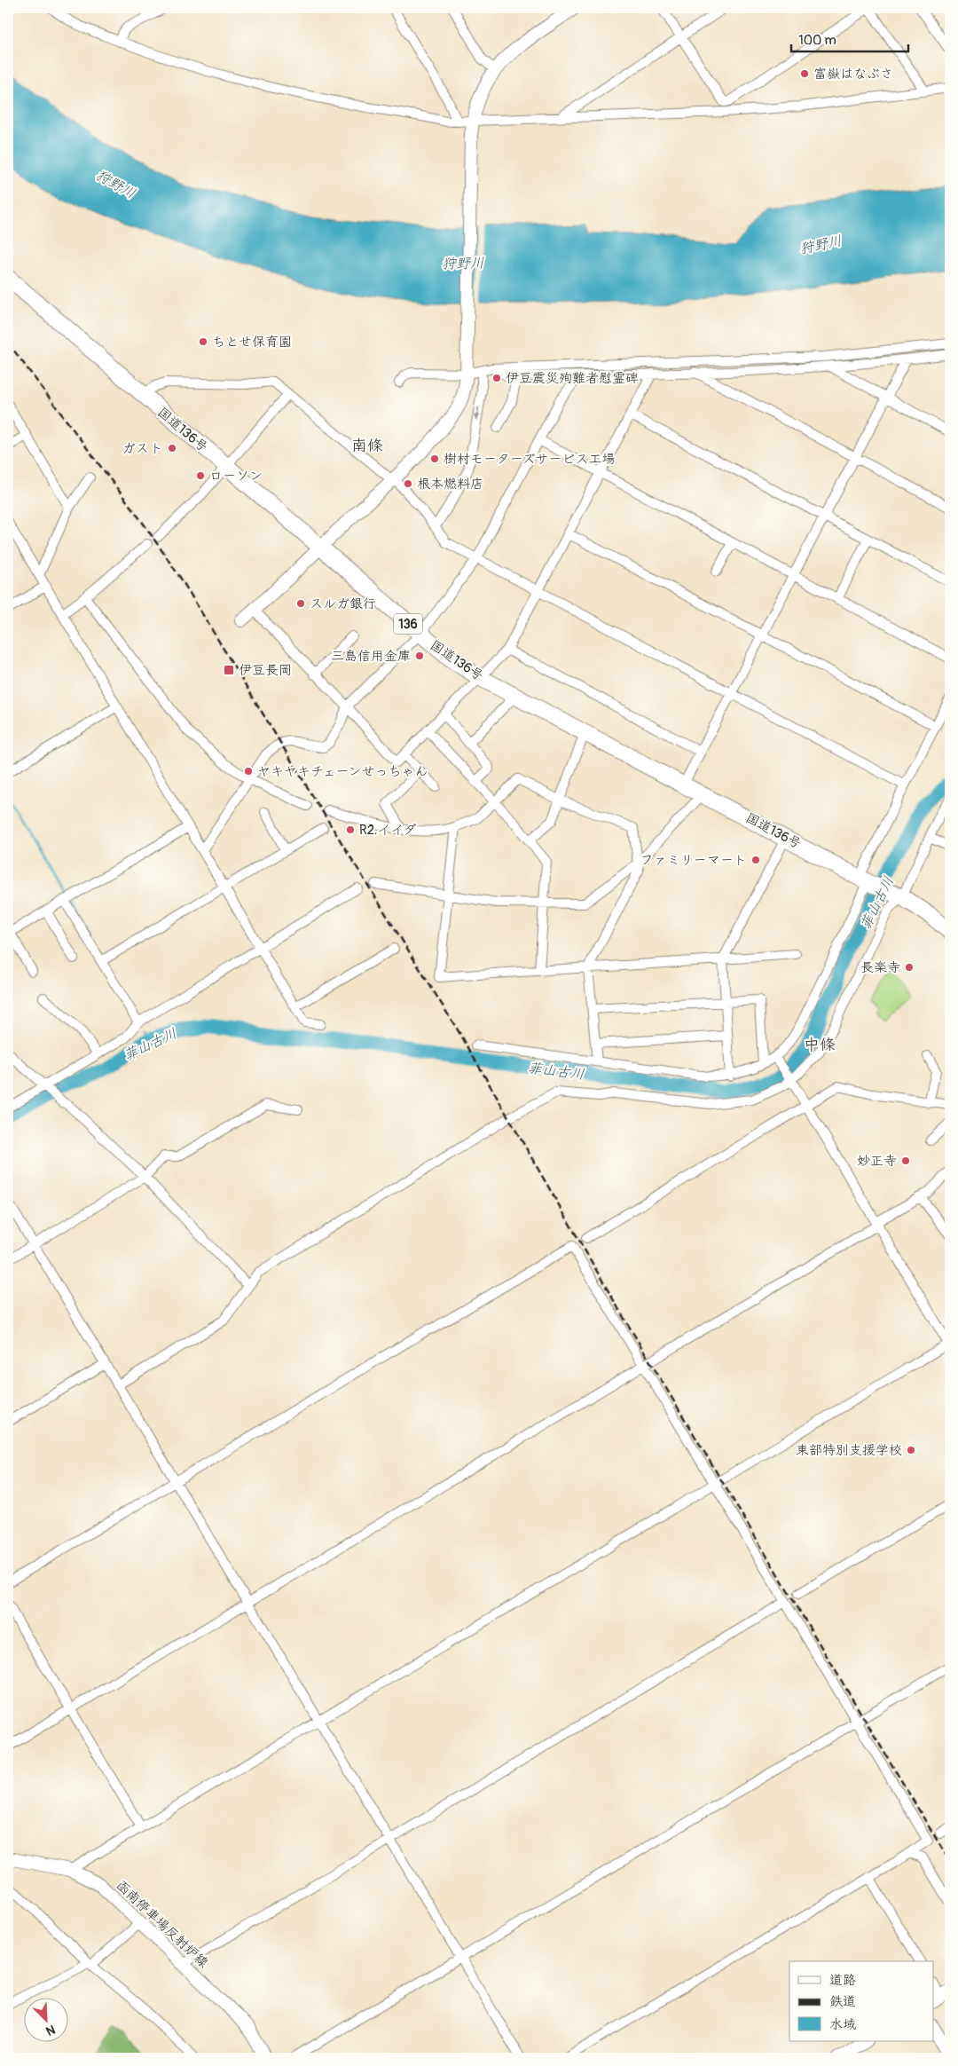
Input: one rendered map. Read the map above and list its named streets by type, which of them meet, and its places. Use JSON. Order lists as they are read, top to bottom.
{
  "streets": {
    "highway": ["国道136号", "136"],
    "main road": ["函南停車場反射炉線"]
  },
  "districts": ["南條", "中條"],
  "water": ["狩野川", "菲山古川"],
  "places": {
    "other": [
      "富嶽はなぶさ",
      "ちとせ保育園",
      "伊豆震災殉難者慰霊碑",
      "ガスト",
      "樹村モーターズサービス工場",
      "ローソン",
      "根本燃料店",
      "スルガ銀行",
      "三島信用金庫",
      "ヤキヤキチェーンせっちゃん",
      "R2.イイダ",
      "ファミリーマート",
      "長楽寺",
      "妙正寺",
      "東部特別支援学校"
    ],
    "transit": ["伊豆長岡"]
  },
  "legend": ["道路", "鉄道", "水域"],
  "scale_bar": "100 m",
  "north": "bottom right"
}
